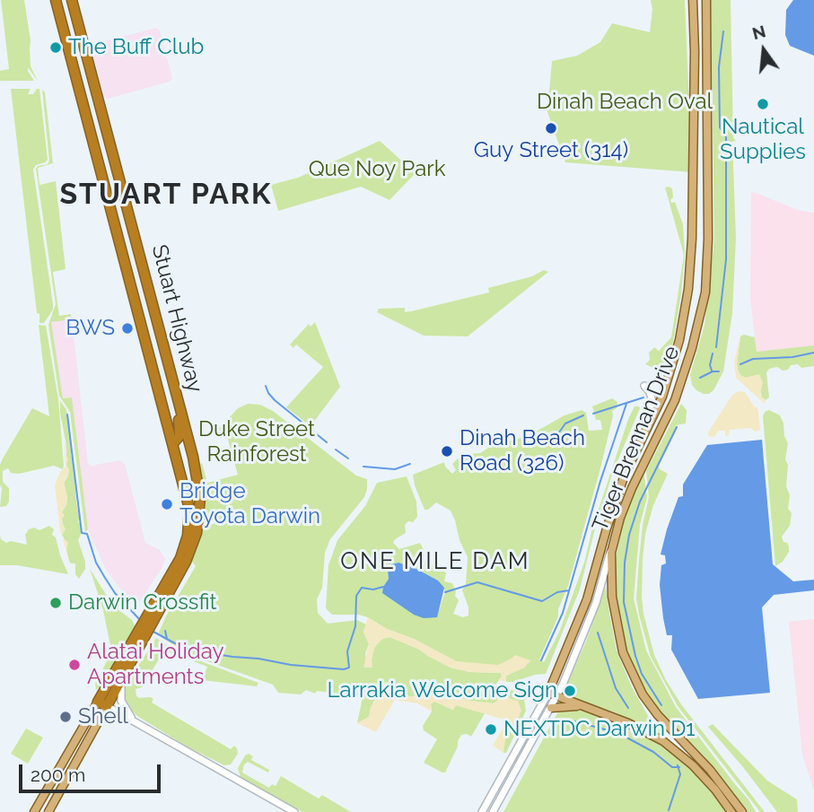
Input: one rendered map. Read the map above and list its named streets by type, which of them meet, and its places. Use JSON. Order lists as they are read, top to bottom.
{
  "streets": {
    "highway": ["Stuart Highway"],
    "main road": ["Tiger Brennan Drive"]
  },
  "districts": ["STUART PARK", "ONE MILE DAM"],
  "parks": ["Dinah Beach Oval", "Que Noy Park", "Duke Street Rainforest"],
  "places": [
    "The Buff Club",
    "Nautical Supplies",
    "Guy Street (314)",
    "BWS",
    "Dinah Beach Road (326)",
    "Bridge Toyota Darwin",
    "Darwin Crossfit",
    "Alatai Holiday Apartments",
    "Larrakia Welcome Sign",
    "Shell",
    "NEXTDC Darwin D1"
  ],
  "scale_bar": "200 m",
  "north": "top"
}
